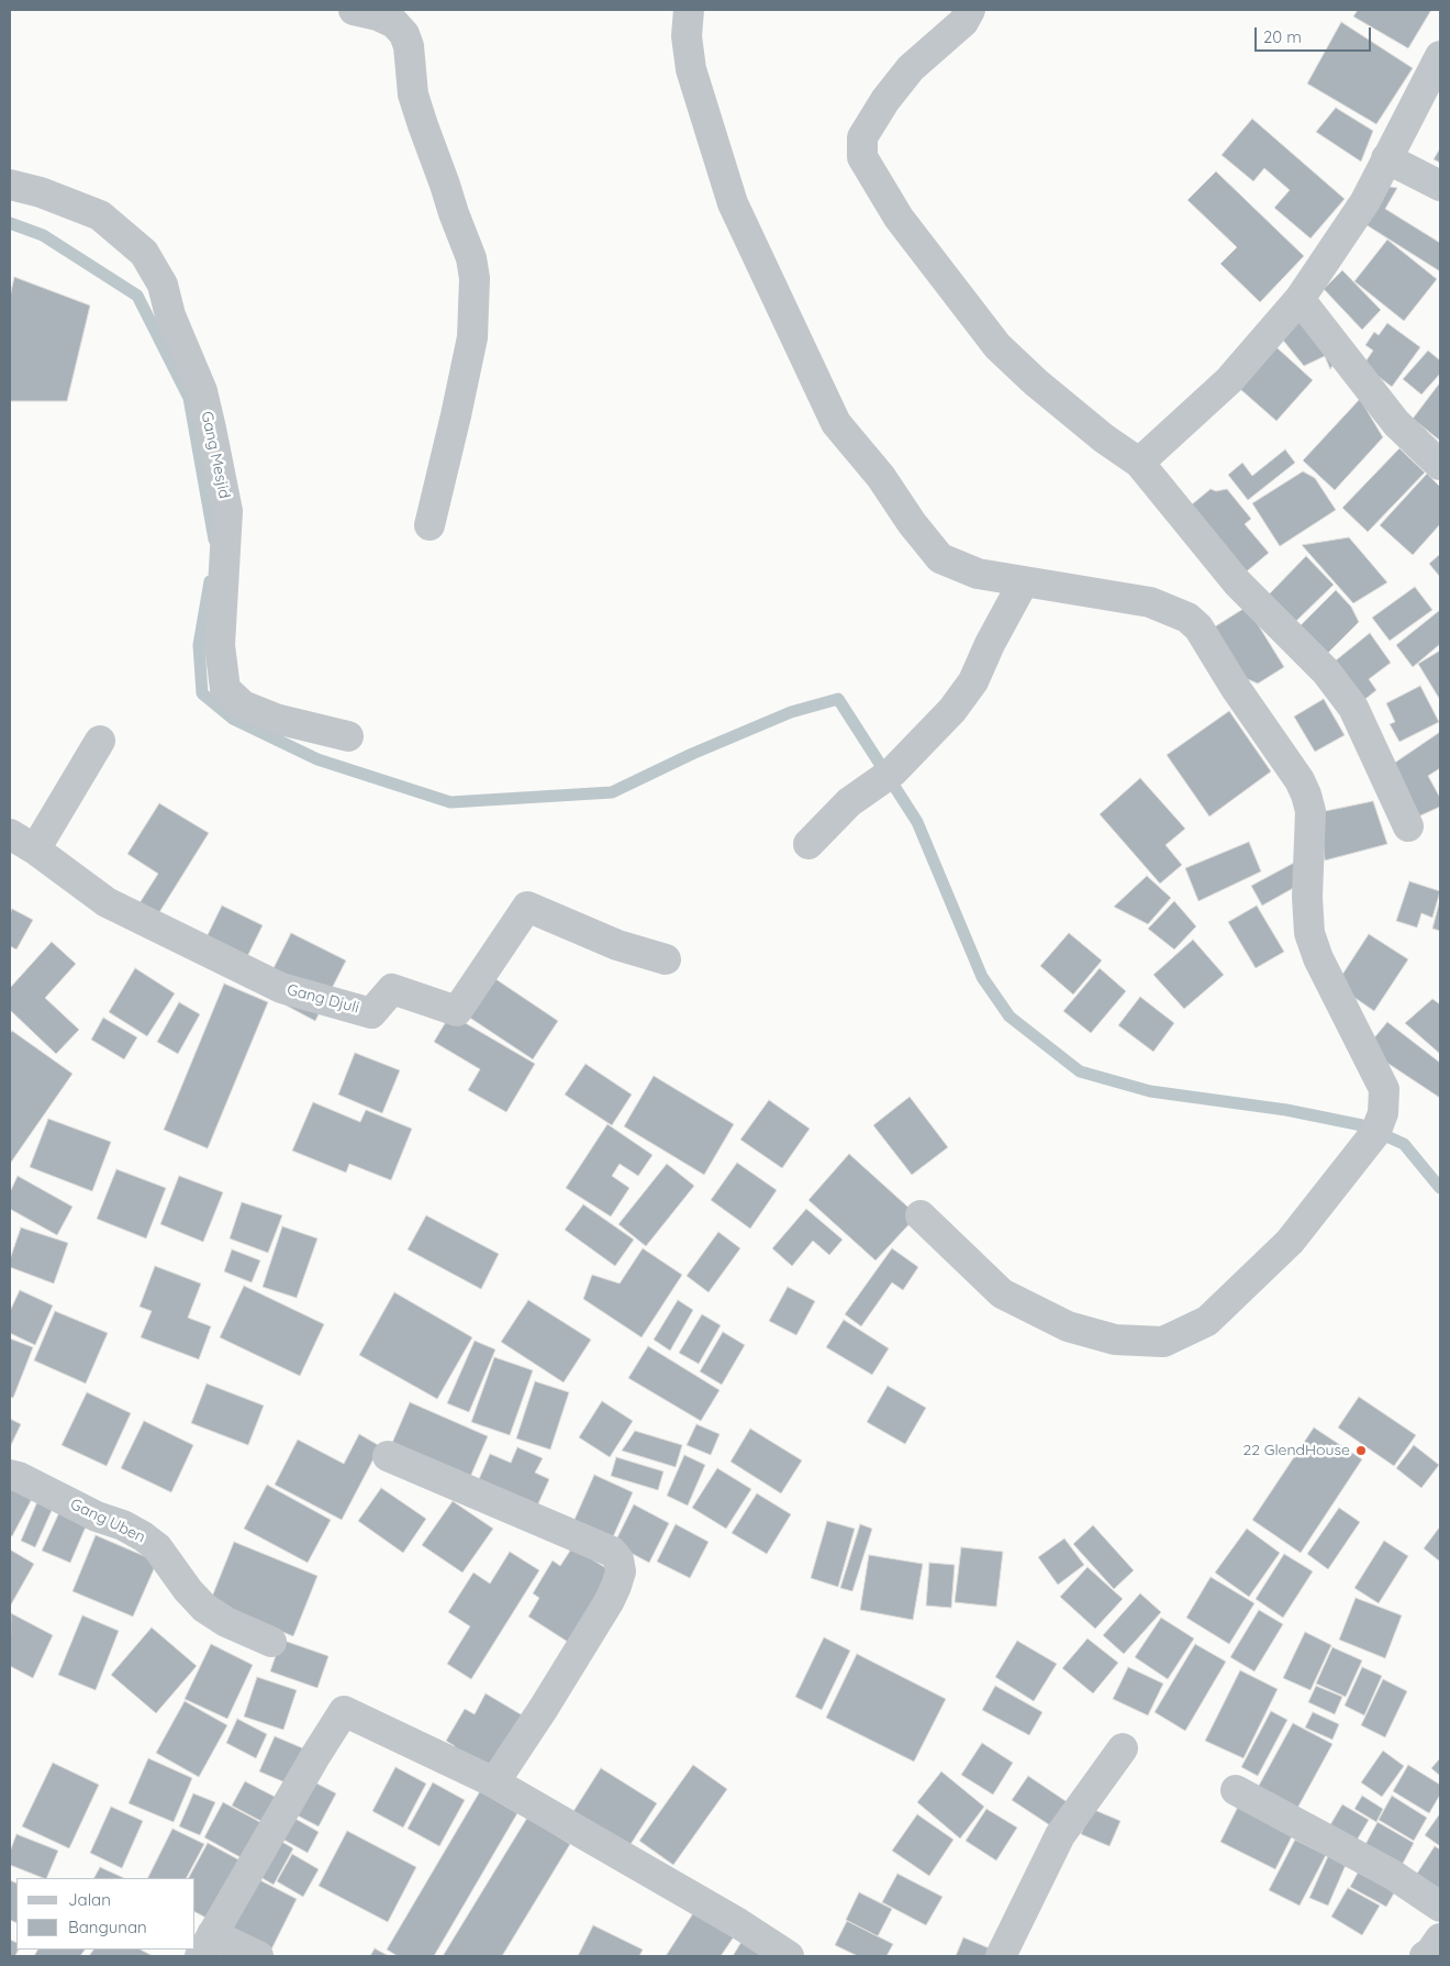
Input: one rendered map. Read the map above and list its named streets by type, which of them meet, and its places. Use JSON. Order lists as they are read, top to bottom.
{
  "streets": {
    "street": ["Gang Mesjid", "Gang Djuli", "Gang Uben"]
  },
  "places": ["22 GlendHouse"],
  "legend": ["Jalan", "Bangunan"],
  "scale_bar": "20 m"
}
